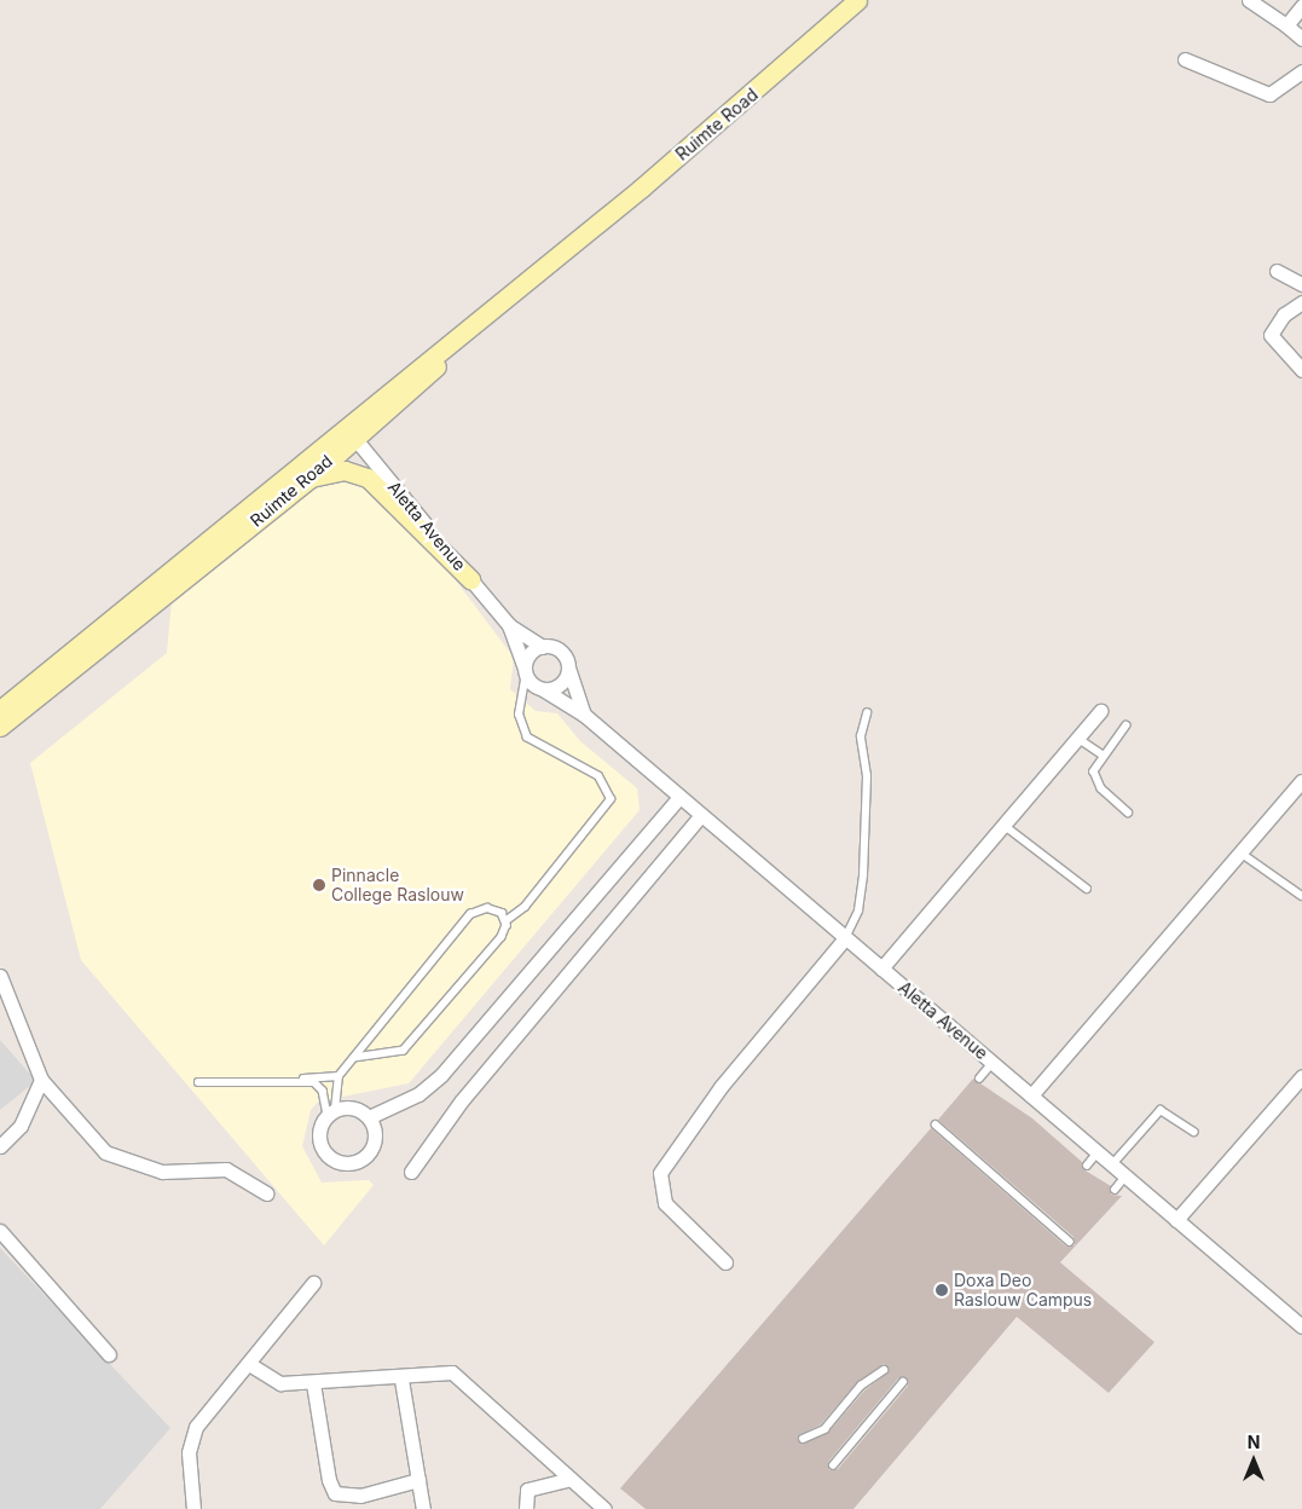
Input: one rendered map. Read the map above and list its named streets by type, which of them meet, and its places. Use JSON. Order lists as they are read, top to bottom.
{
  "streets": {
    "main road": ["Ruimte Road"],
    "street": ["Aletta Avenue"]
  },
  "crossings": [
    ["Ruimte Road", "Aletta Avenue"]
  ],
  "places": ["Pinnacle College Raslouw", "Doxa Deo Raslouw Campus"],
  "north": "top"
}
